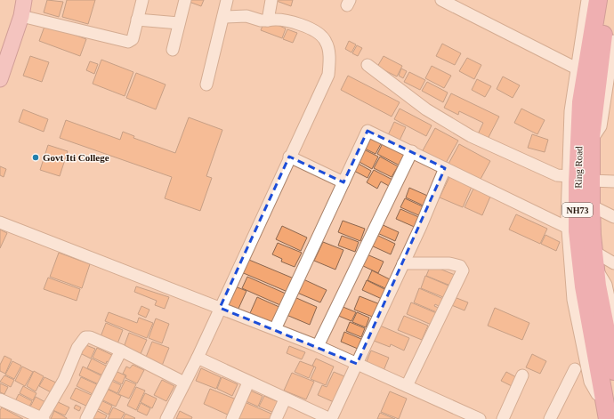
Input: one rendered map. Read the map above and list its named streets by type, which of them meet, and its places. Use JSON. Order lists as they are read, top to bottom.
{
  "streets": {
    "highway": ["Ring Road", "NH73"]
  },
  "places": ["Govt Iti College"]
}
